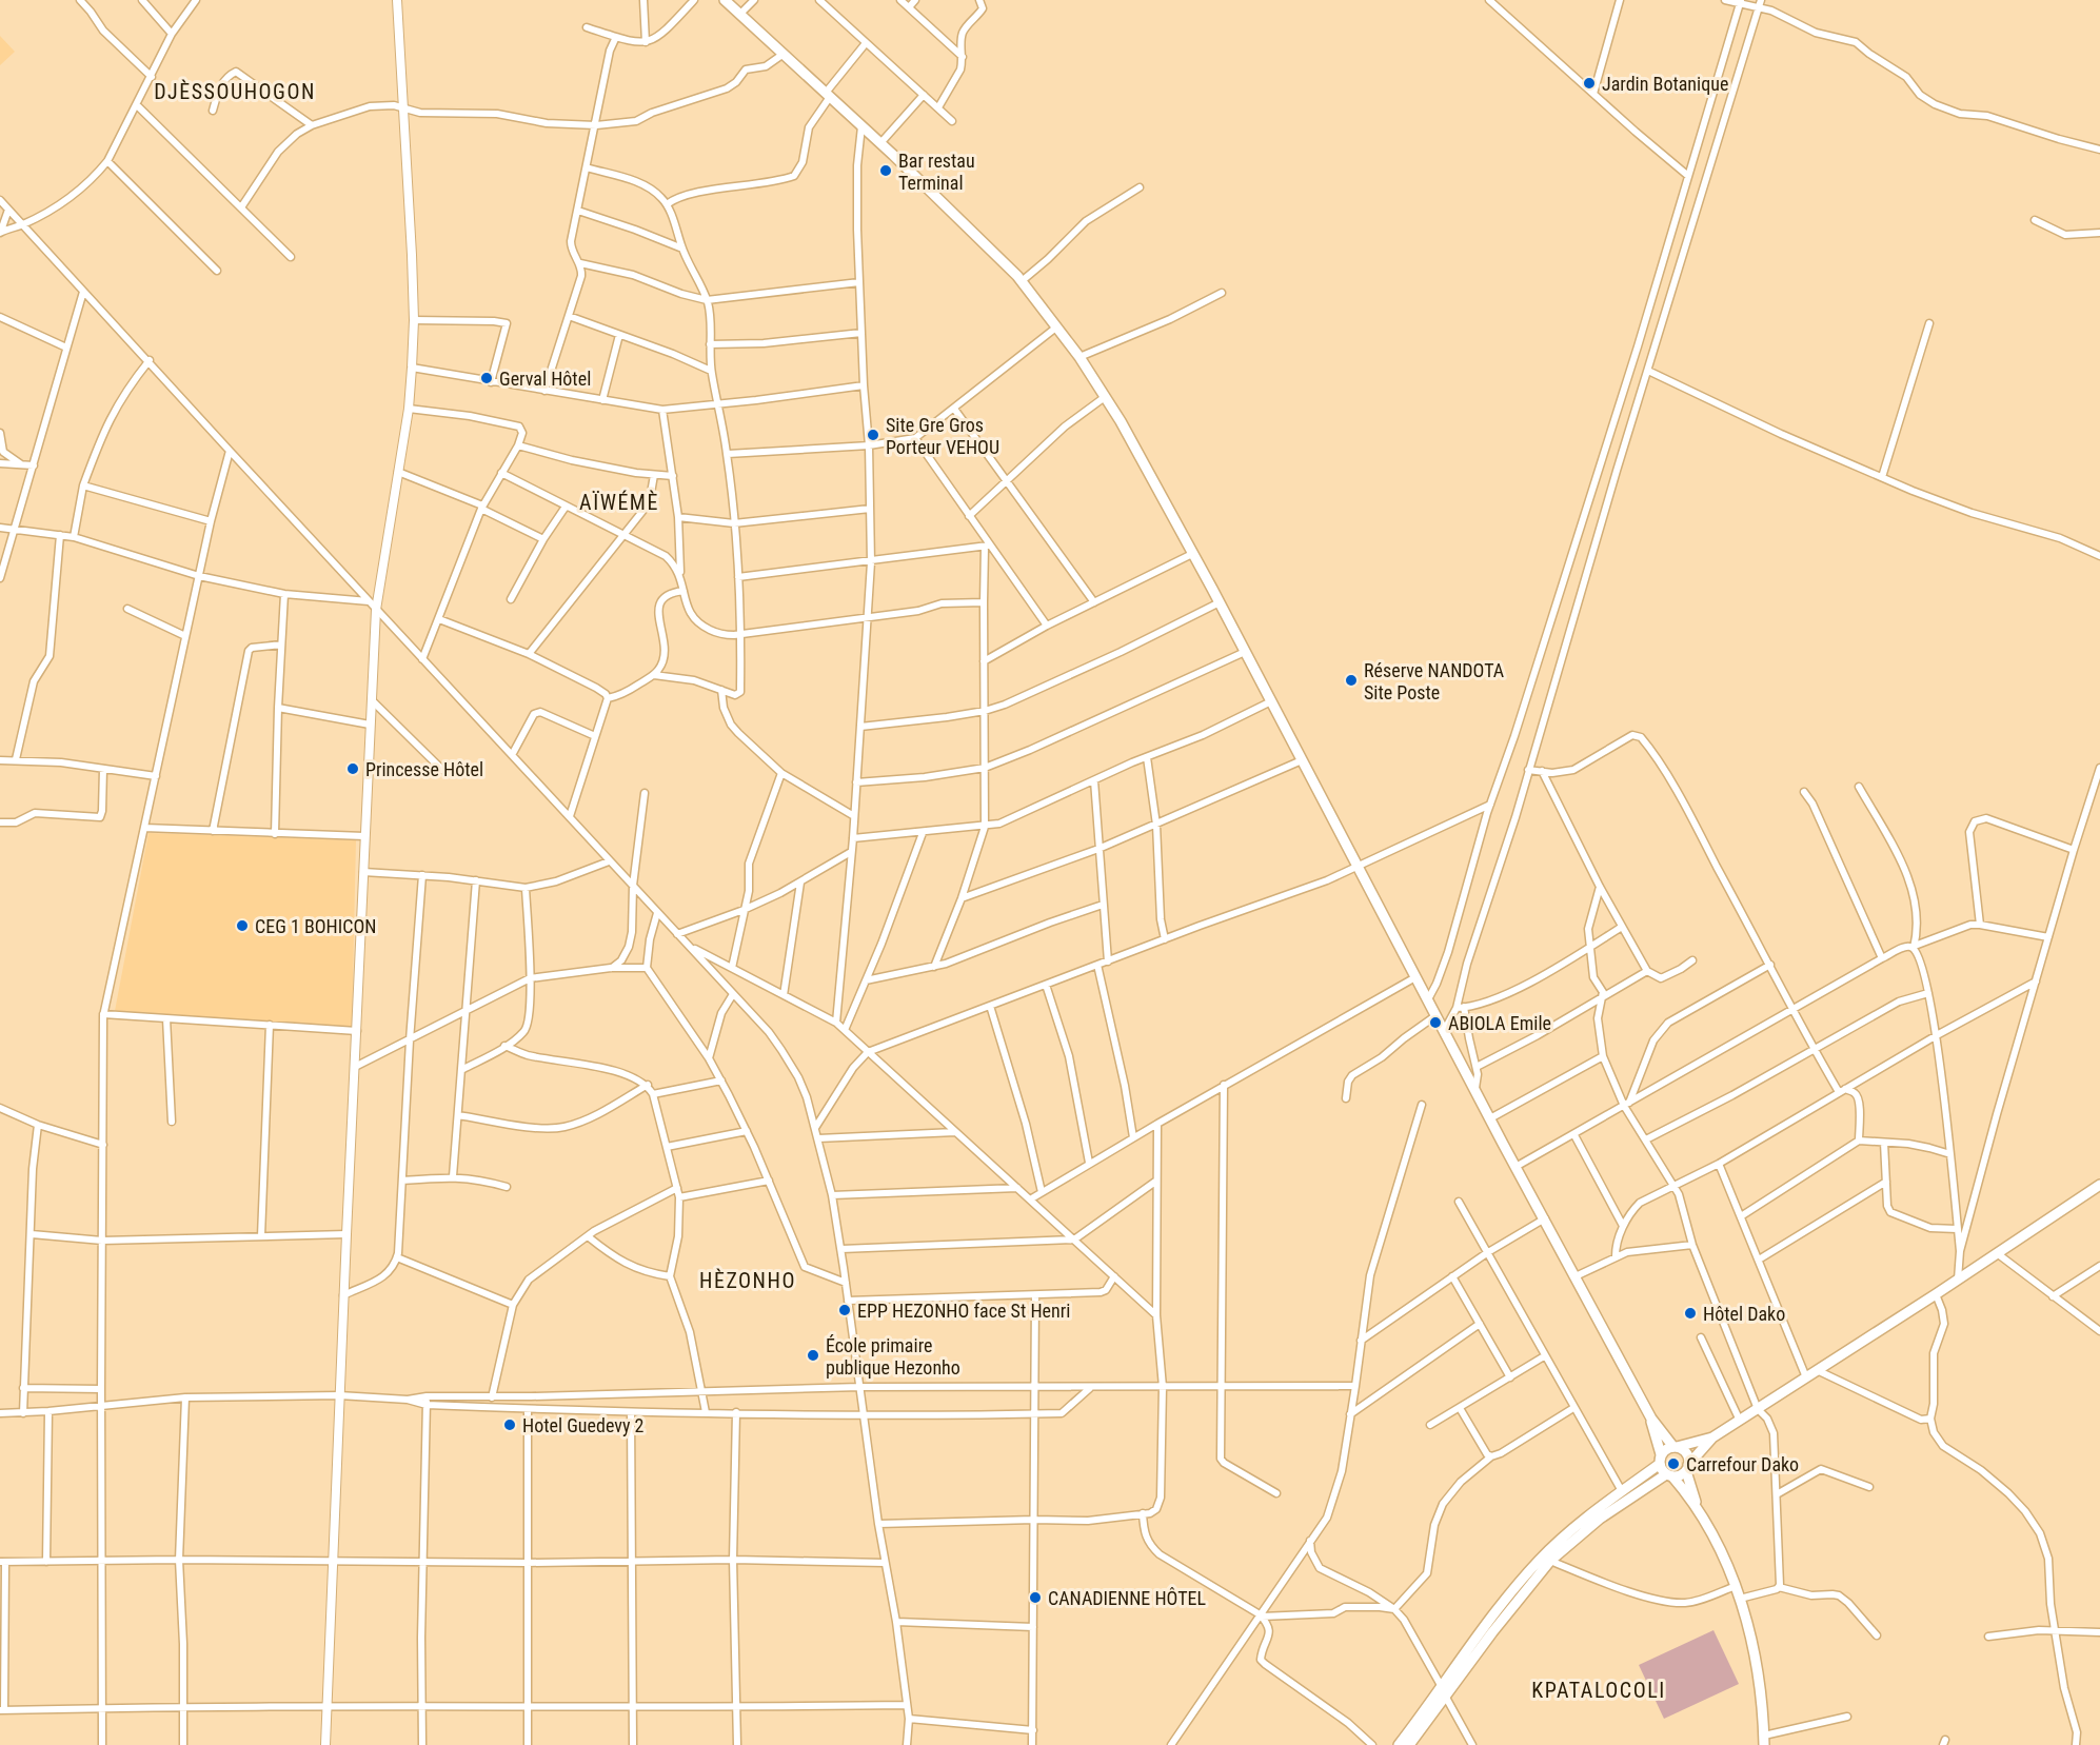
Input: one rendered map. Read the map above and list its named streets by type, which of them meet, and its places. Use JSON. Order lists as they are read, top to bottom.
{
  "districts": [
    "DJÈSSOUHOGON",
    "AÏWÉMÈ",
    "HÈZONHO",
    "KPATALOCOLI"
  ],
  "places": [
    "Jardin Botanique",
    "Bar restau Terminal",
    "Gerval Hôtel",
    "Site Gre Gros Porteur VEHOU",
    "Réserve NANDOTA Site Poste",
    "Princesse Hôtel",
    "CEG 1 BOHICON",
    "ABIOLA Emile",
    "EPP HEZONHO face St Henri",
    "Hôtel Dako",
    "École primaire publique Hezonho",
    "Hotel Guedevy 2",
    "Carrefour Dako",
    "CANADIENNE HÔTEL"
  ]
}
